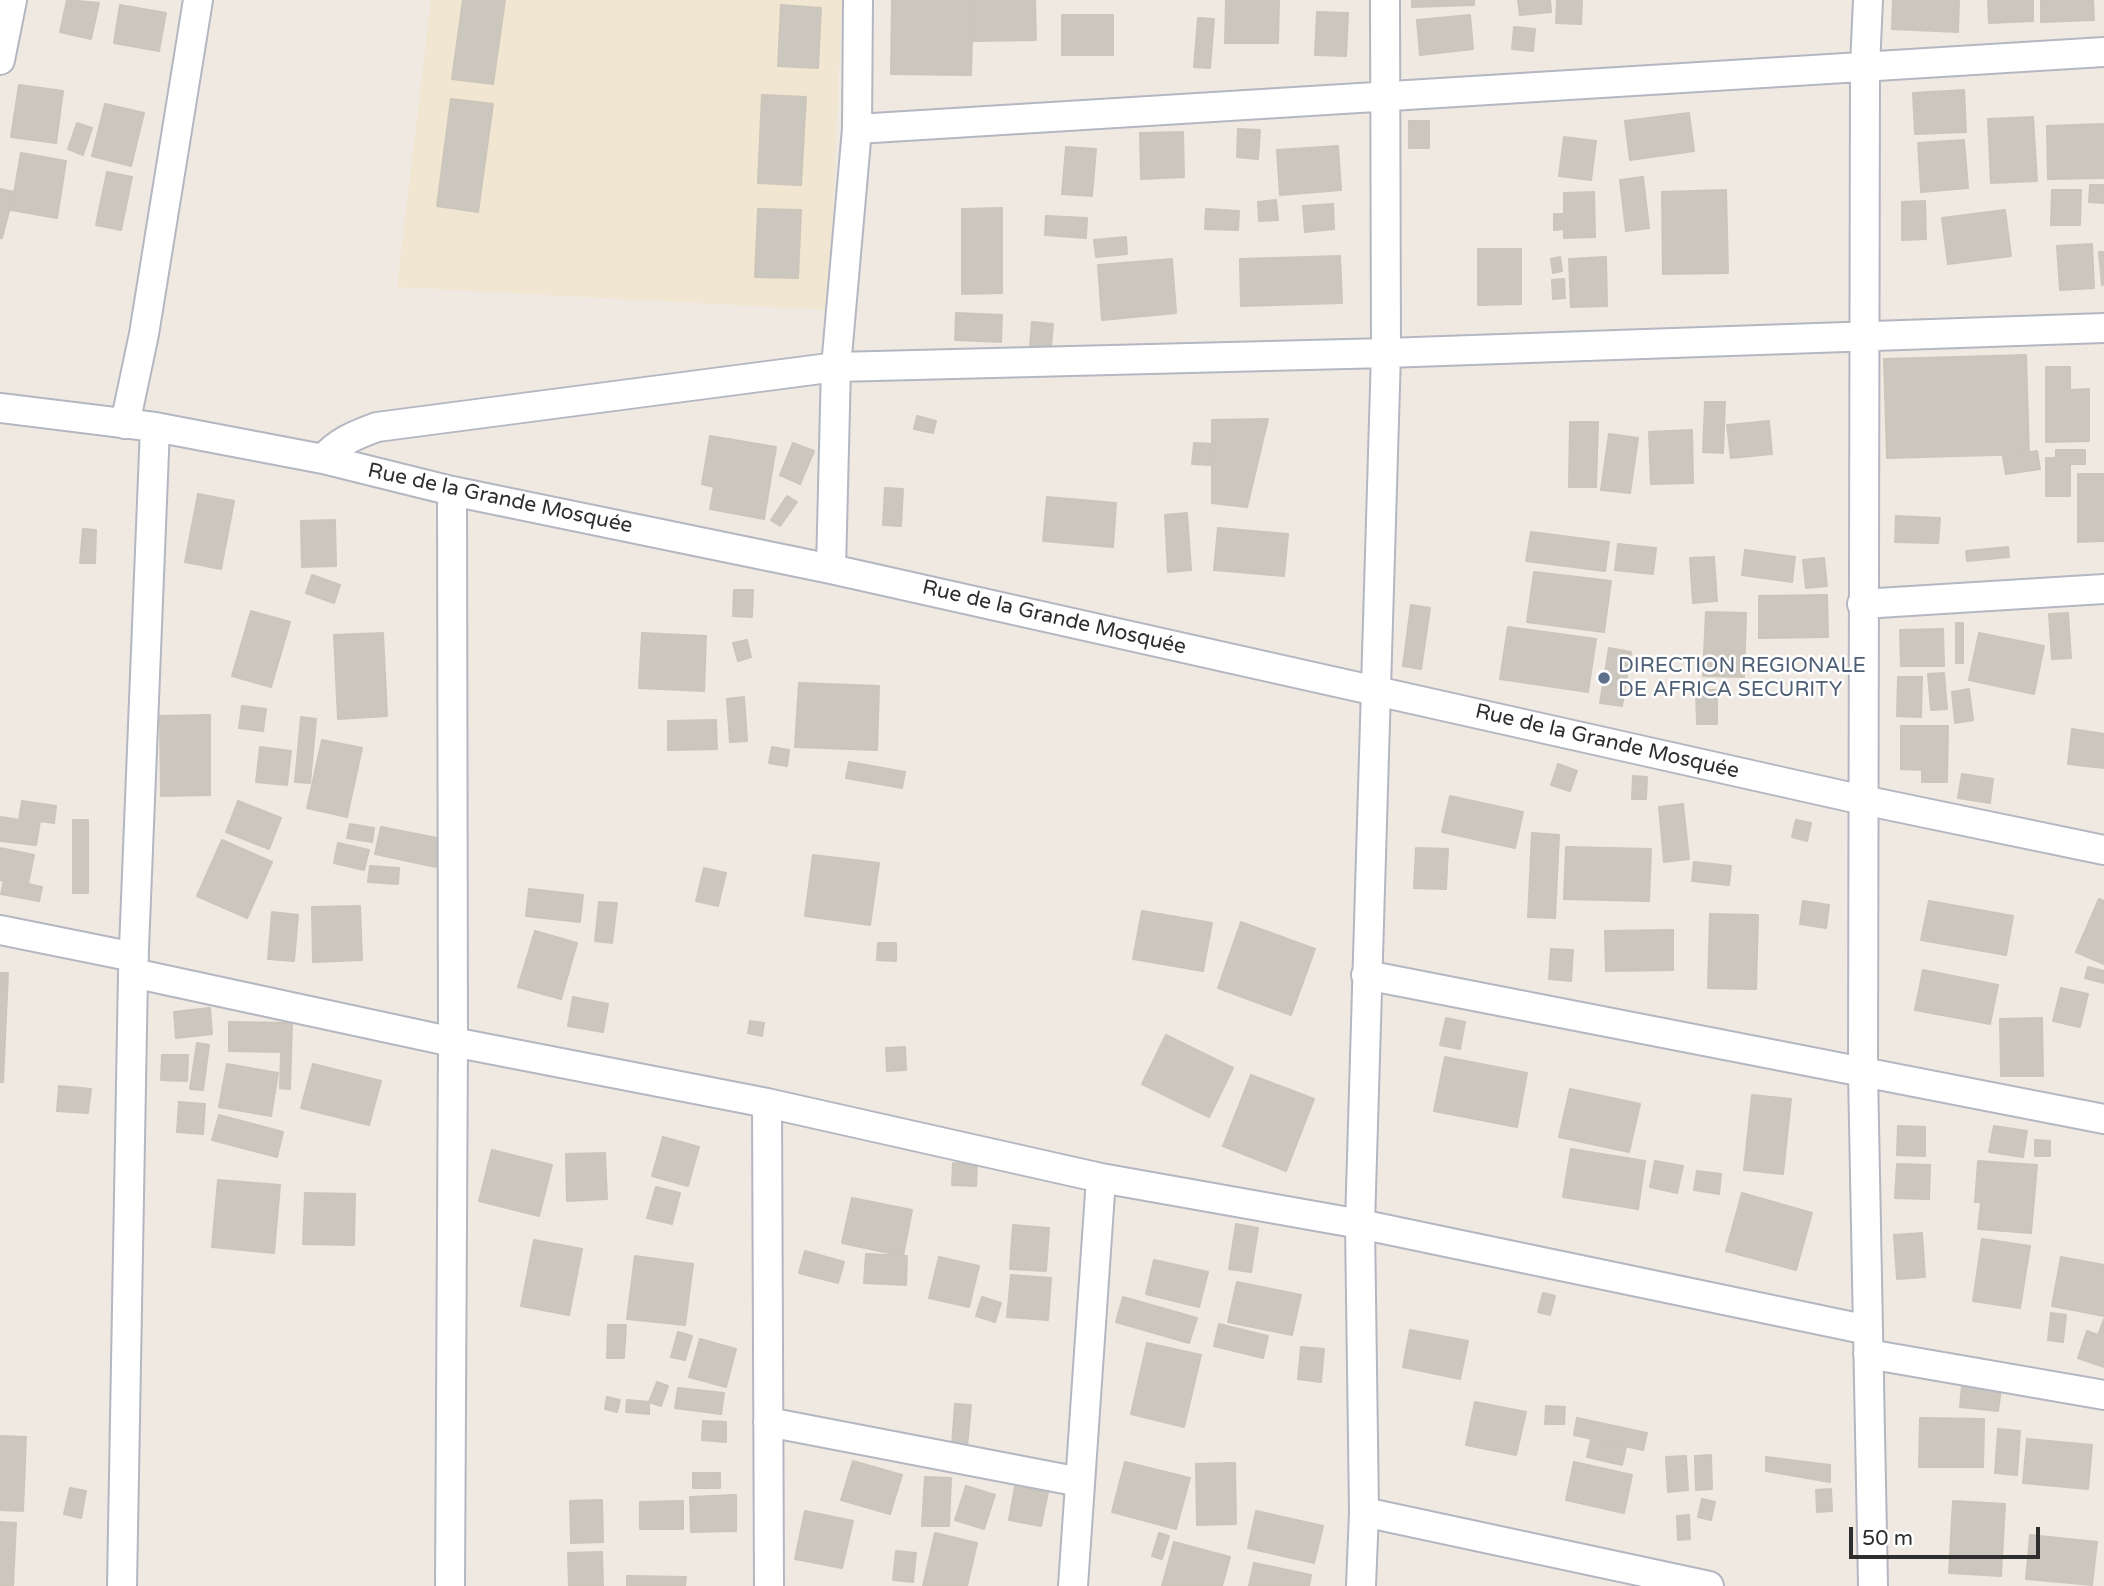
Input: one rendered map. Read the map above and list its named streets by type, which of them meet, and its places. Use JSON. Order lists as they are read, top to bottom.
{
  "streets": {
    "street": ["Rue de la Grande Mosquée"]
  },
  "places": ["DIRECTION REGIONALE DE AFRICA SECURITY"],
  "scale_bar": "50 m"
}
